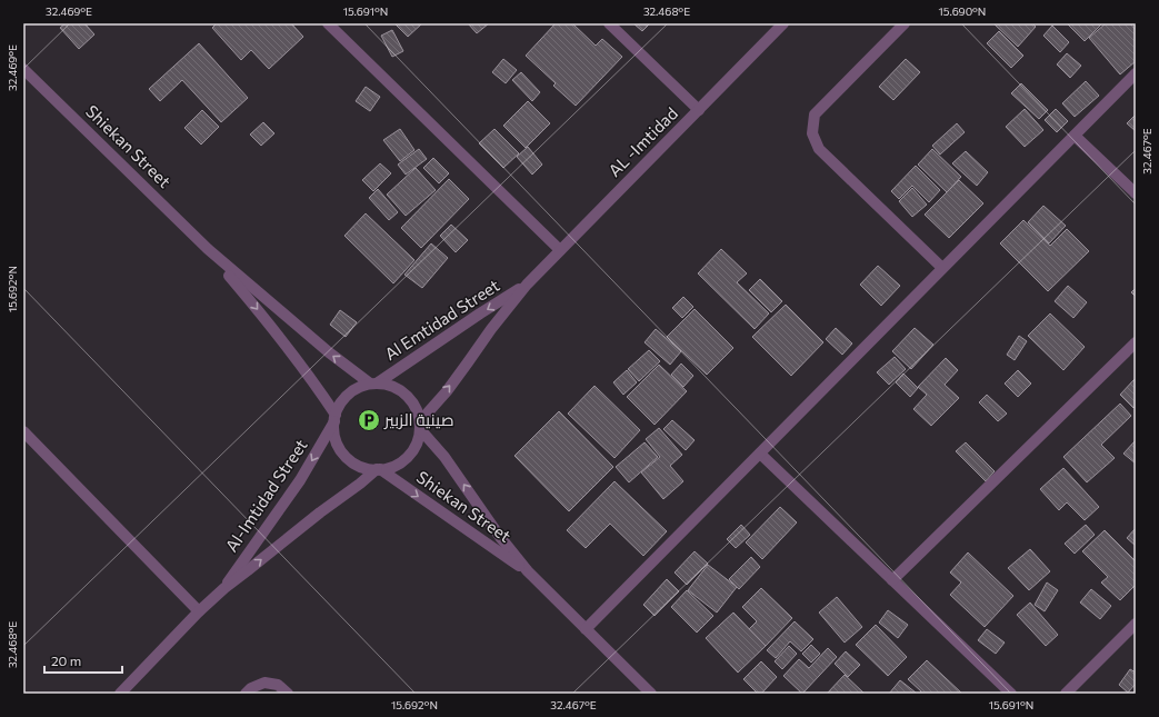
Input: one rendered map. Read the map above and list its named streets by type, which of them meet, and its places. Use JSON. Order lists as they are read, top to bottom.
{
  "streets": {
    "street": [
      "AL -Imtidad",
      "Shiekan Street",
      "Al Emtidad Street",
      "Al-Imtidad Street"
    ]
  },
  "crossings": [
    ["AL -Imtidad", "Al Emtidad Street"],
    ["Shiekan Street", "Al Emtidad Street"],
    ["Shiekan Street", "Al-Imtidad Street"],
    ["Al Emtidad Street", "Al-Imtidad Street"]
  ],
  "places": {
    "parking": ["صينية الزبير"]
  },
  "scale_bar": "20 m",
  "coordinates": [
    "32.469°E",
    "15.691°N",
    "32.468°E",
    "15.690°N",
    "32.467°E",
    "15.692°N"
  ]
}
